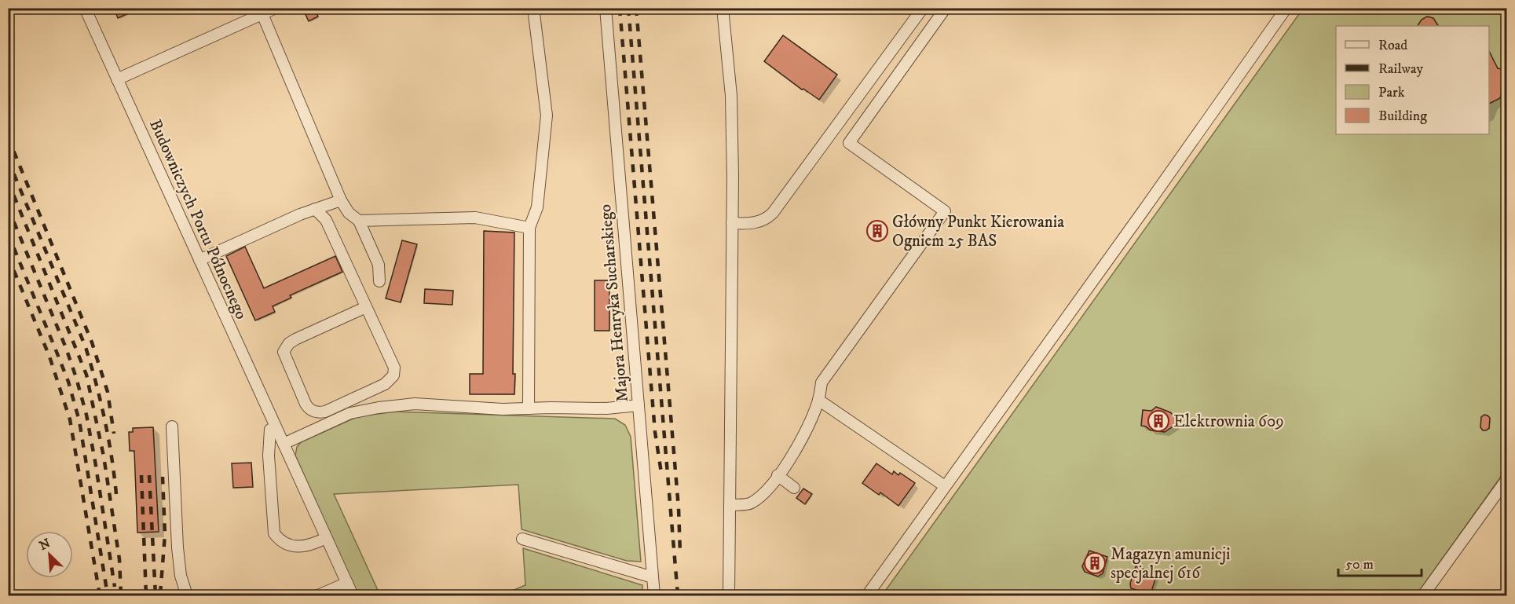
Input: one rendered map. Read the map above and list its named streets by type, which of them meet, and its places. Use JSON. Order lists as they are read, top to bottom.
{
  "streets": {
    "street": ["Budowniczych Portu Północnego", "Majora Henryka Sucharskiego"]
  },
  "places": {
    "building": ["Główny Punkt Kierowania Ogniem 25 BAS", "Elektrownia 609", "Magazyn amunicji specjalnej 616"]
  },
  "legend": [
    "Road",
    "Railway",
    "Park",
    "Building"
  ],
  "scale_bar": "50 m",
  "north": "top left"
}
